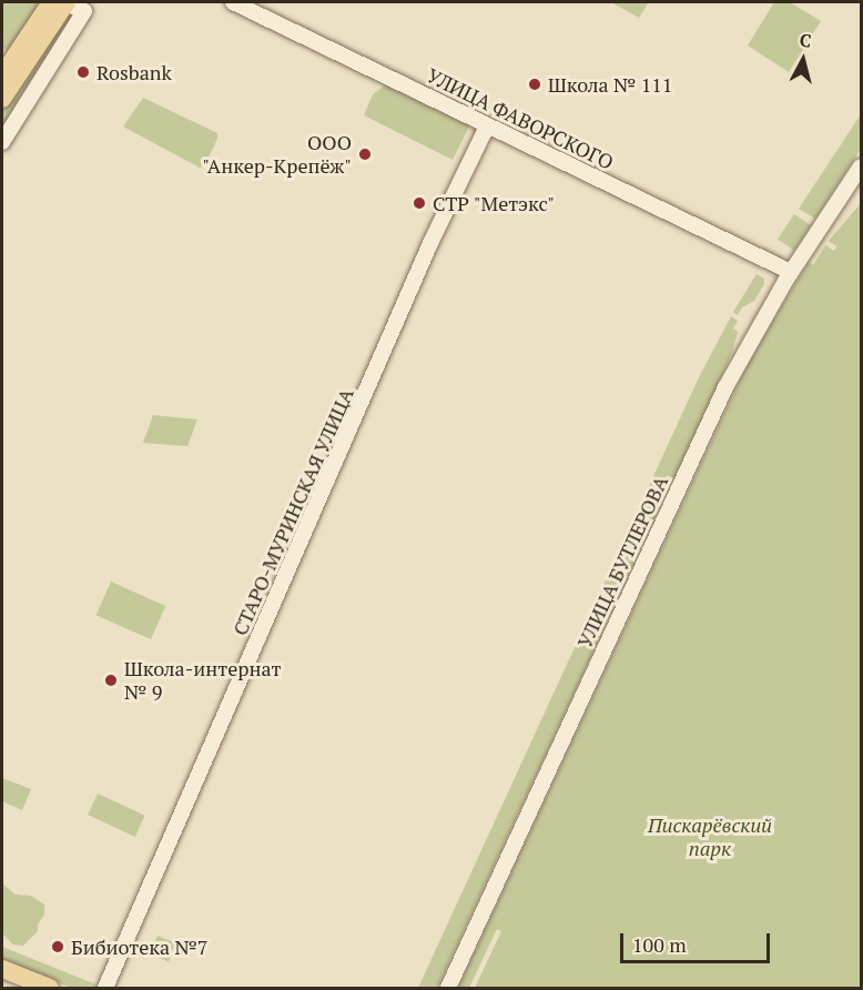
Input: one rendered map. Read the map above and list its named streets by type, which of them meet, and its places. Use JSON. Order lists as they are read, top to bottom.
{
  "streets": {
    "street": ["УЛИЦА ФАВОРСКОГО", "СТАРО-МУРИНСКАЯ УЛИЦА", "УЛИЦА БУТЛЕРОВА"]
  },
  "crossings": [
    ["УЛИЦА ФАВОРСКОГО", "СТАРО-МУРИНСКАЯ УЛИЦА"],
    ["УЛИЦА ФАВОРСКОГО", "УЛИЦА БУТЛЕРОВА"]
  ],
  "parks": ["Пискарёвский парк"],
  "places": [
    "Rosbank",
    "Школа № 111",
    "ООО \"Анкер-Крепёж\"",
    "СТР \"Метэкс\"",
    "Школа-интернат № 9",
    "Бибиотека №7"
  ],
  "scale_bar": "100 m",
  "north": "top"
}
